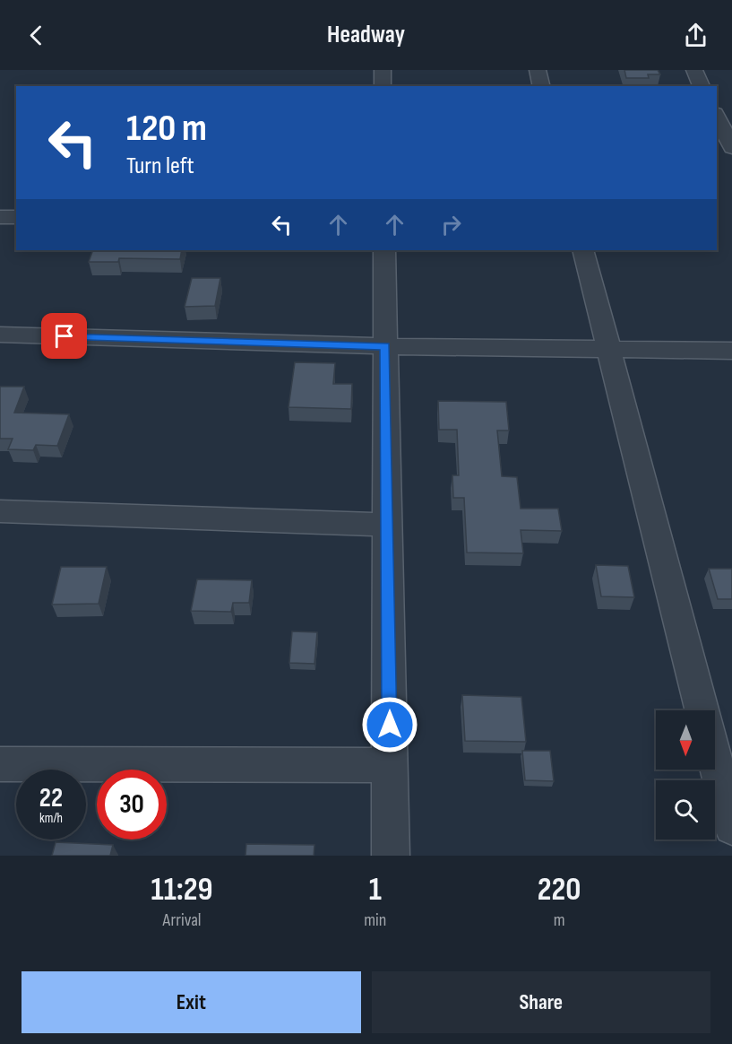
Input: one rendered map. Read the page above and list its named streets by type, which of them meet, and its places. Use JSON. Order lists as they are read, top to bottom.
{
  "north": "bottom",
  "page": {
    "header": "Headway",
    "turn": ["120 m", "Turn left"],
    "speed": "22 km/h",
    "limit": "30",
    "eta": [
      "11:29",
      "Arrival",
      "1",
      "min",
      "220",
      "m"
    ],
    "buttons": ["Exit", "Share"]
  }
}
